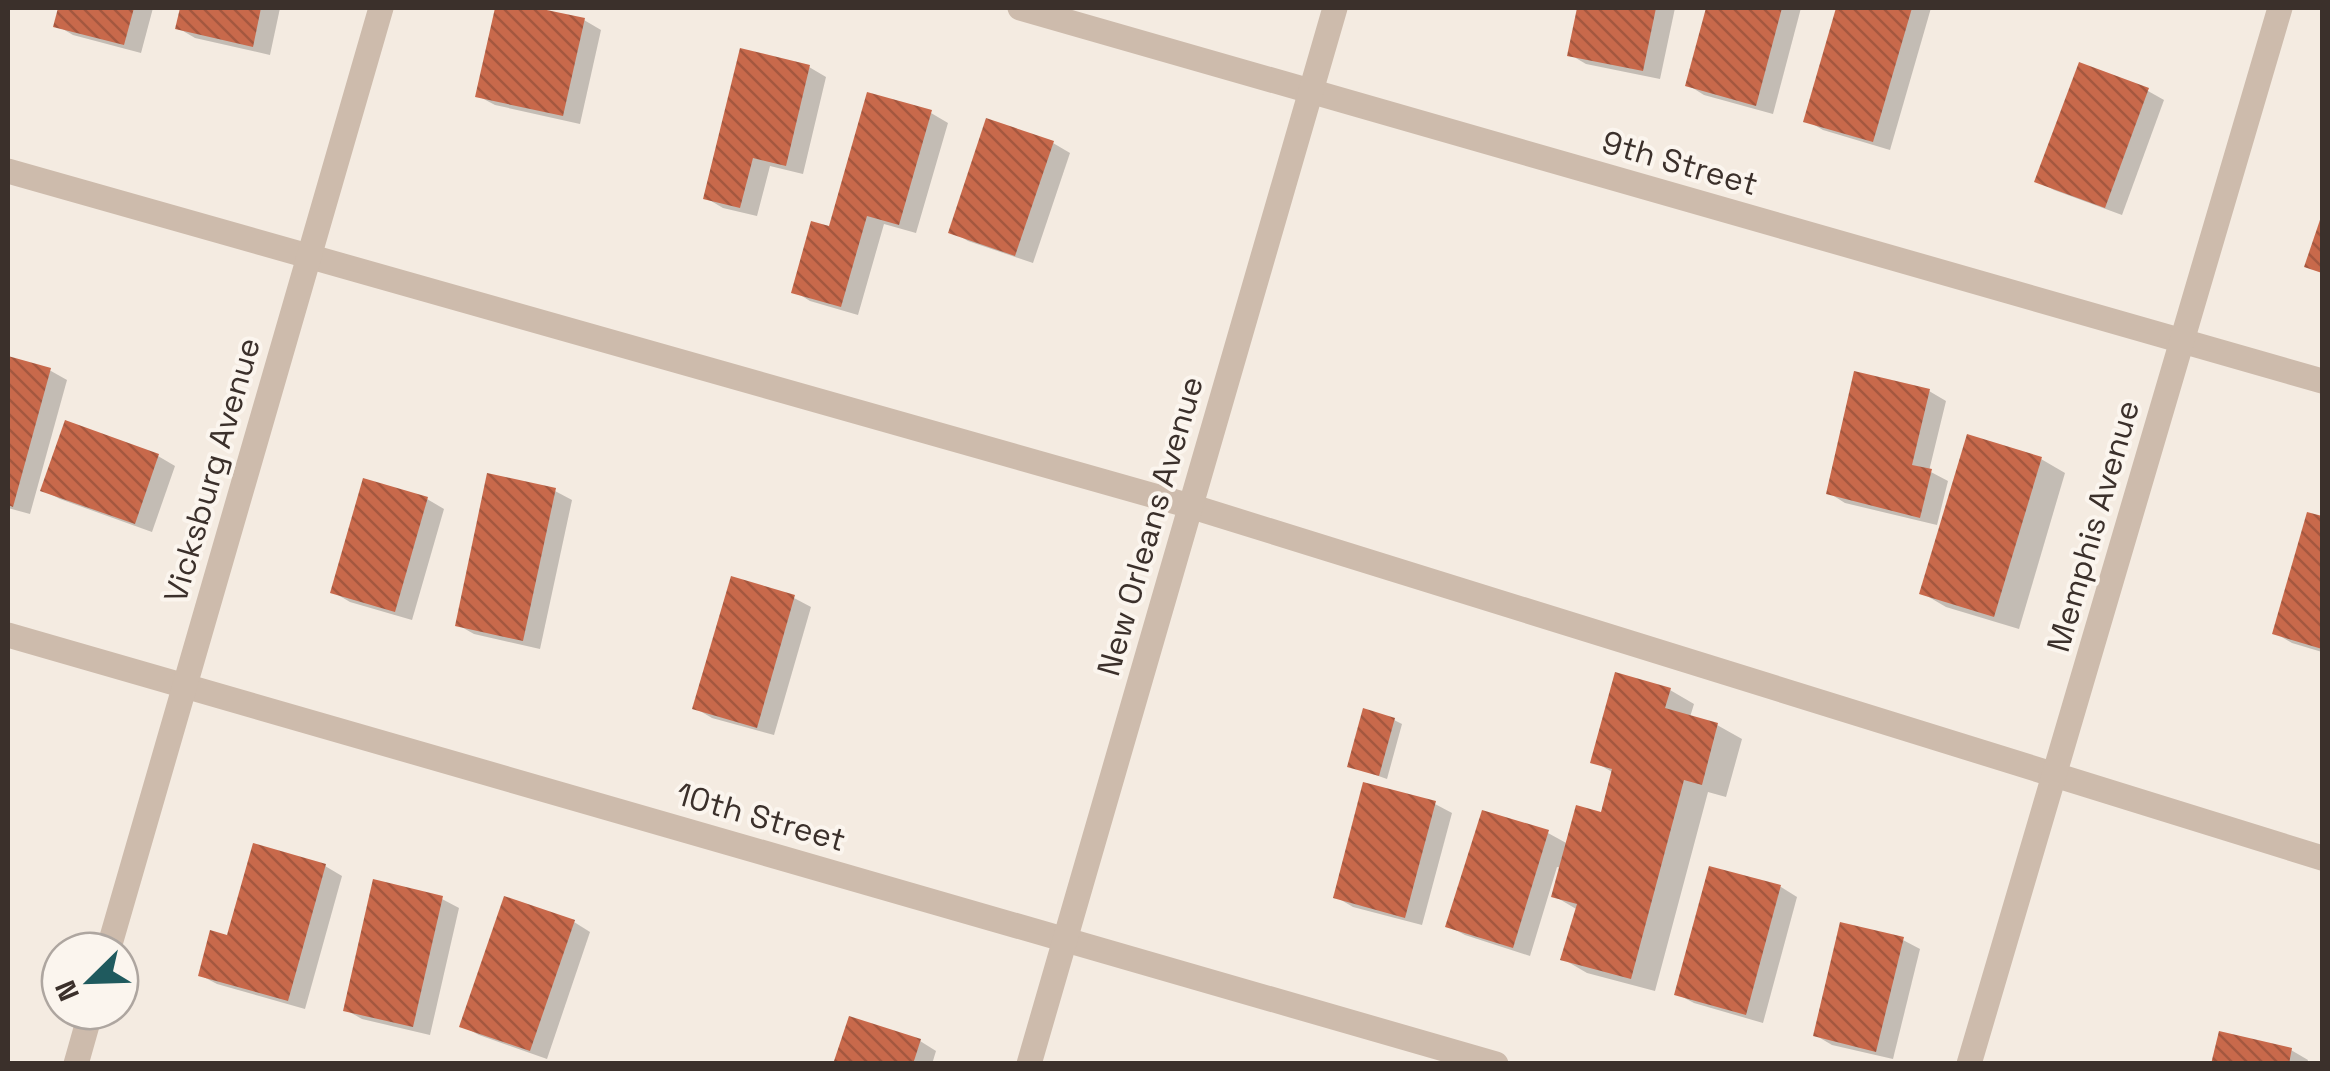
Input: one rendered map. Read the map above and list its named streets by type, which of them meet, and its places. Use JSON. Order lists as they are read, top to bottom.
{
  "streets": {
    "street": [
      "9th Street",
      "Vicksburg Avenue",
      "New Orleans Avenue",
      "Memphis Avenue",
      "10th Street"
    ]
  },
  "crossings": [
    ["9th Street", "New Orleans Avenue"],
    ["9th Street", "Memphis Avenue"],
    ["Vicksburg Avenue", "10th Street"],
    ["New Orleans Avenue", "10th Street"]
  ],
  "north": "bottom left"
}
